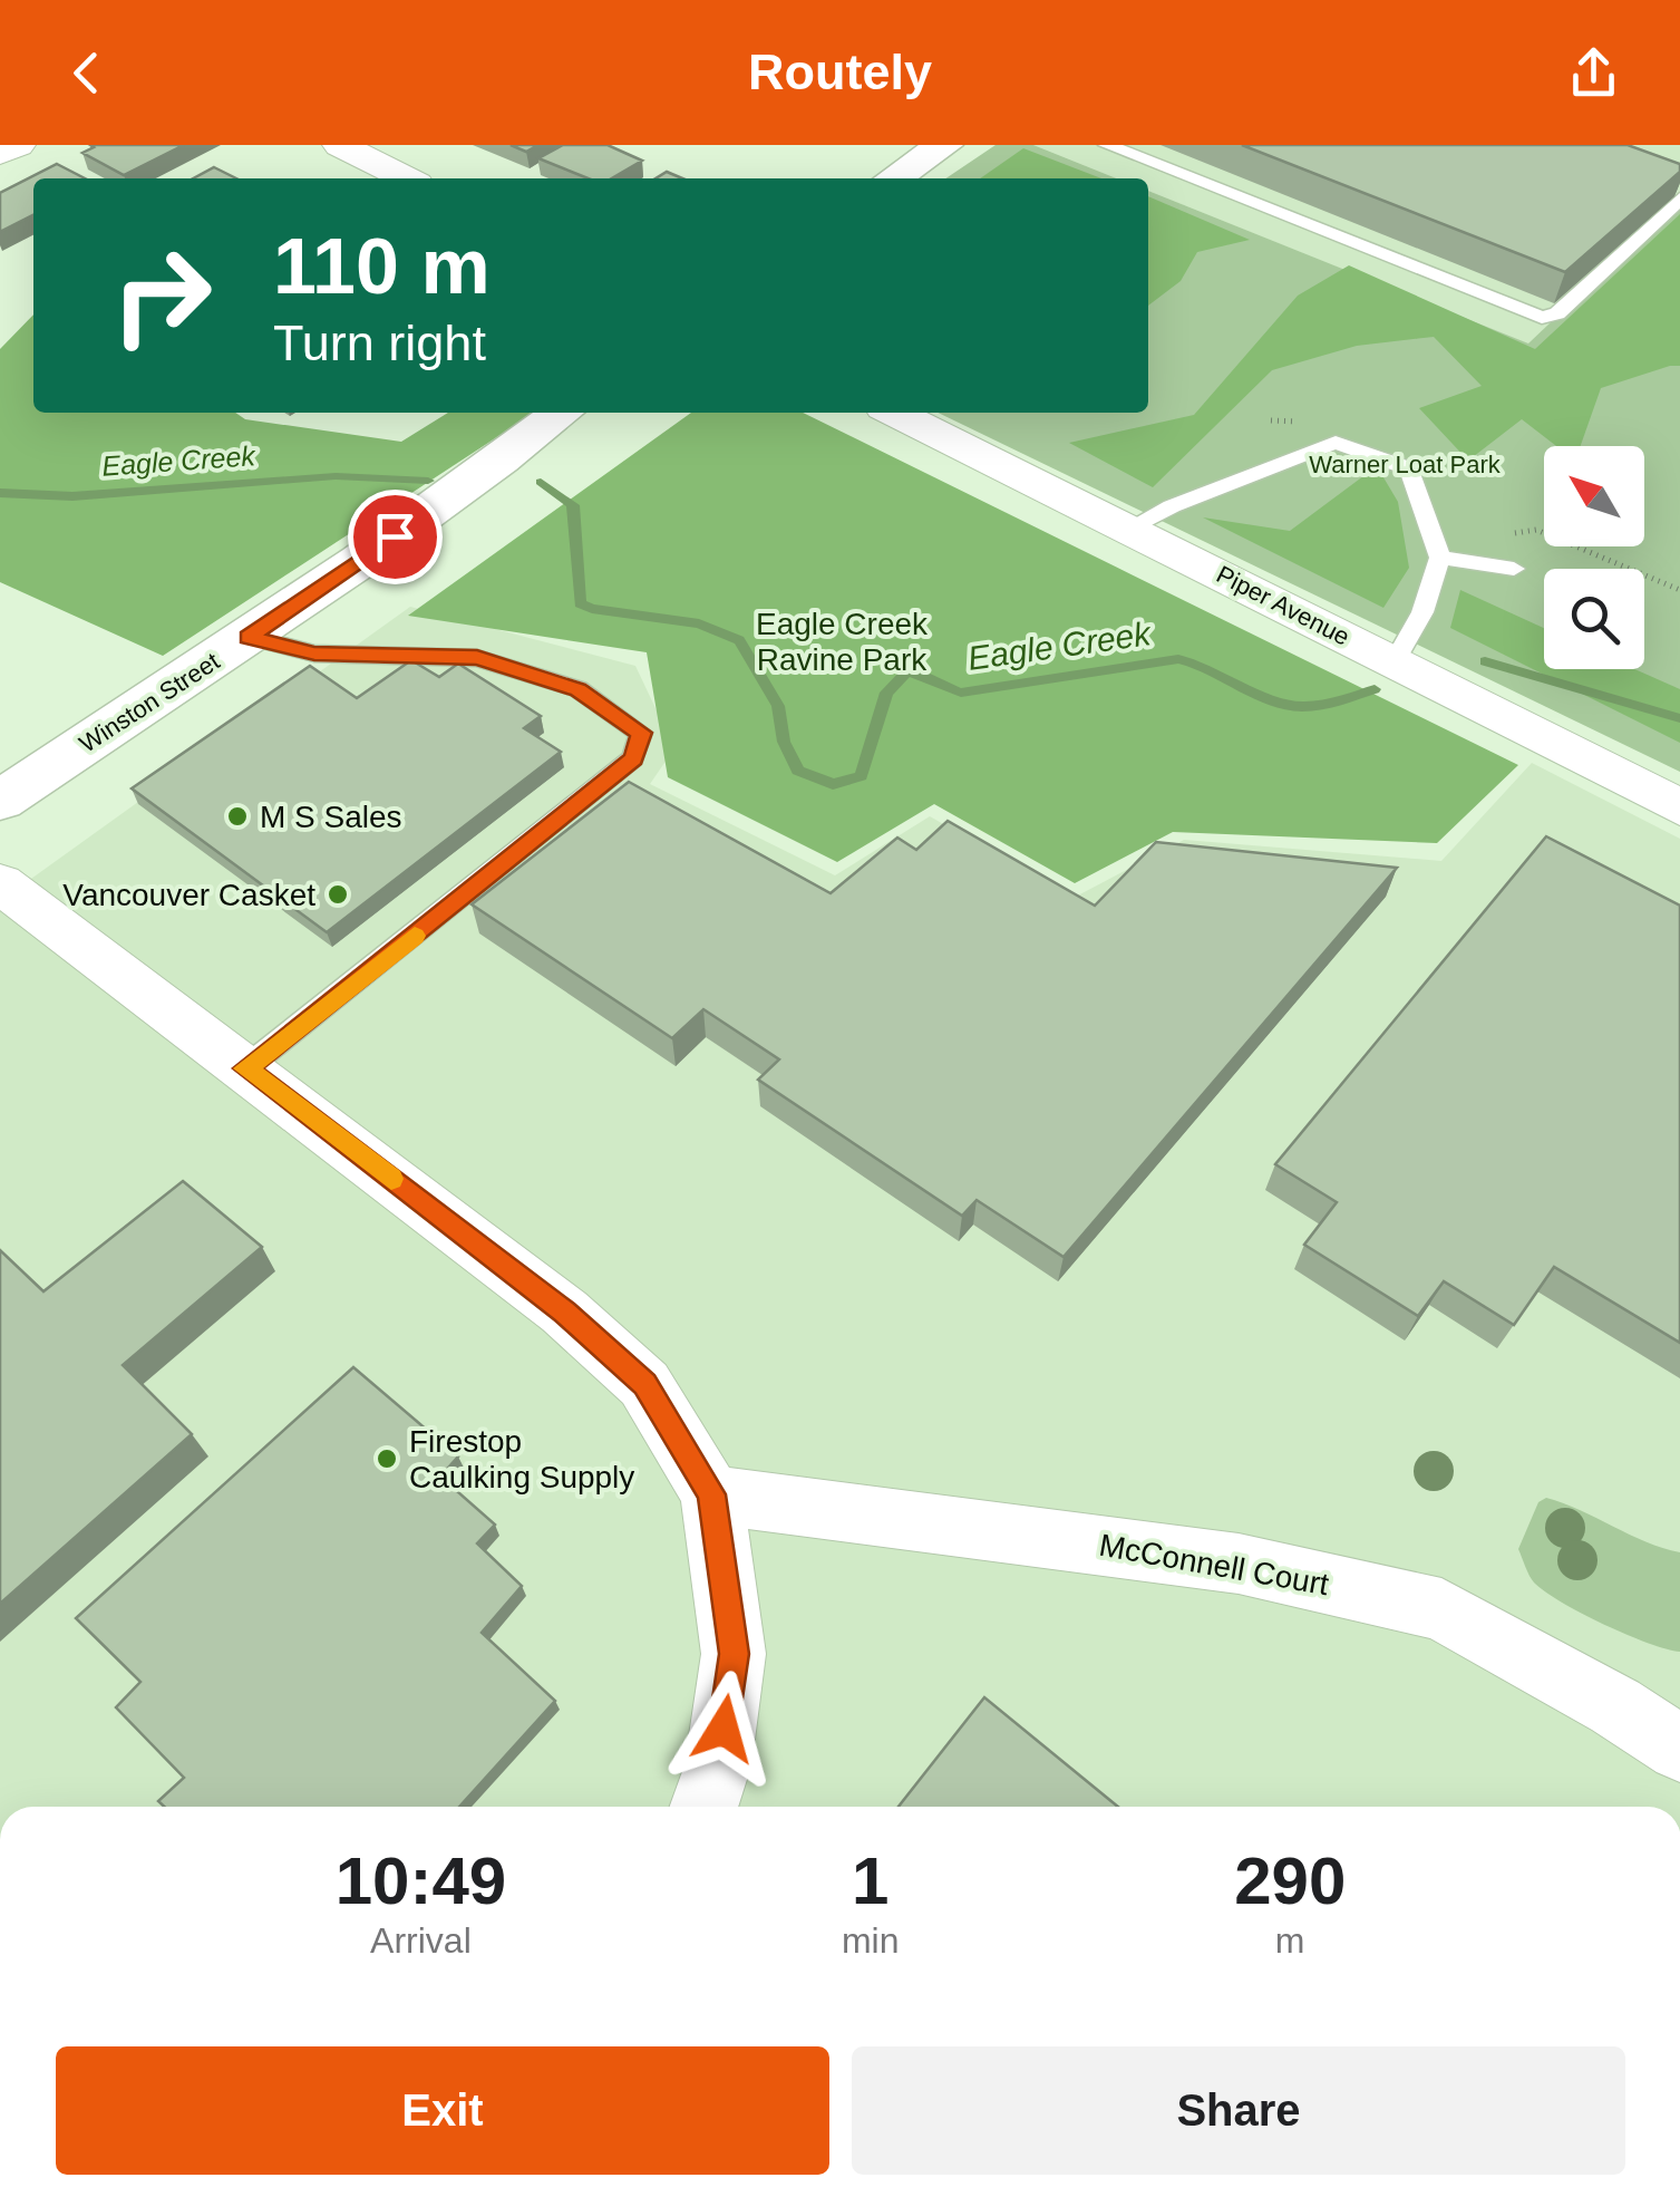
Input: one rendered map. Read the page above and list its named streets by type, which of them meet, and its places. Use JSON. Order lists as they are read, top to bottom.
{
  "streets": {
    "street": ["Piper Avenue", "Winston Street", "McConnell Court"]
  },
  "water": ["Eagle Creek"],
  "parks": ["Warner Loat Park", "Eagle Creek Ravine Park"],
  "places": ["M S Sales", "Vancouver Casket", "Firestop Caulking Supply"],
  "north": "top left",
  "page": {
    "header": "Routely",
    "turn": ["110 m", "Turn right"],
    "eta": [
      "10:49",
      "Arrival",
      "1",
      "min",
      "290",
      "m"
    ],
    "buttons": ["Exit", "Share"]
  }
}
